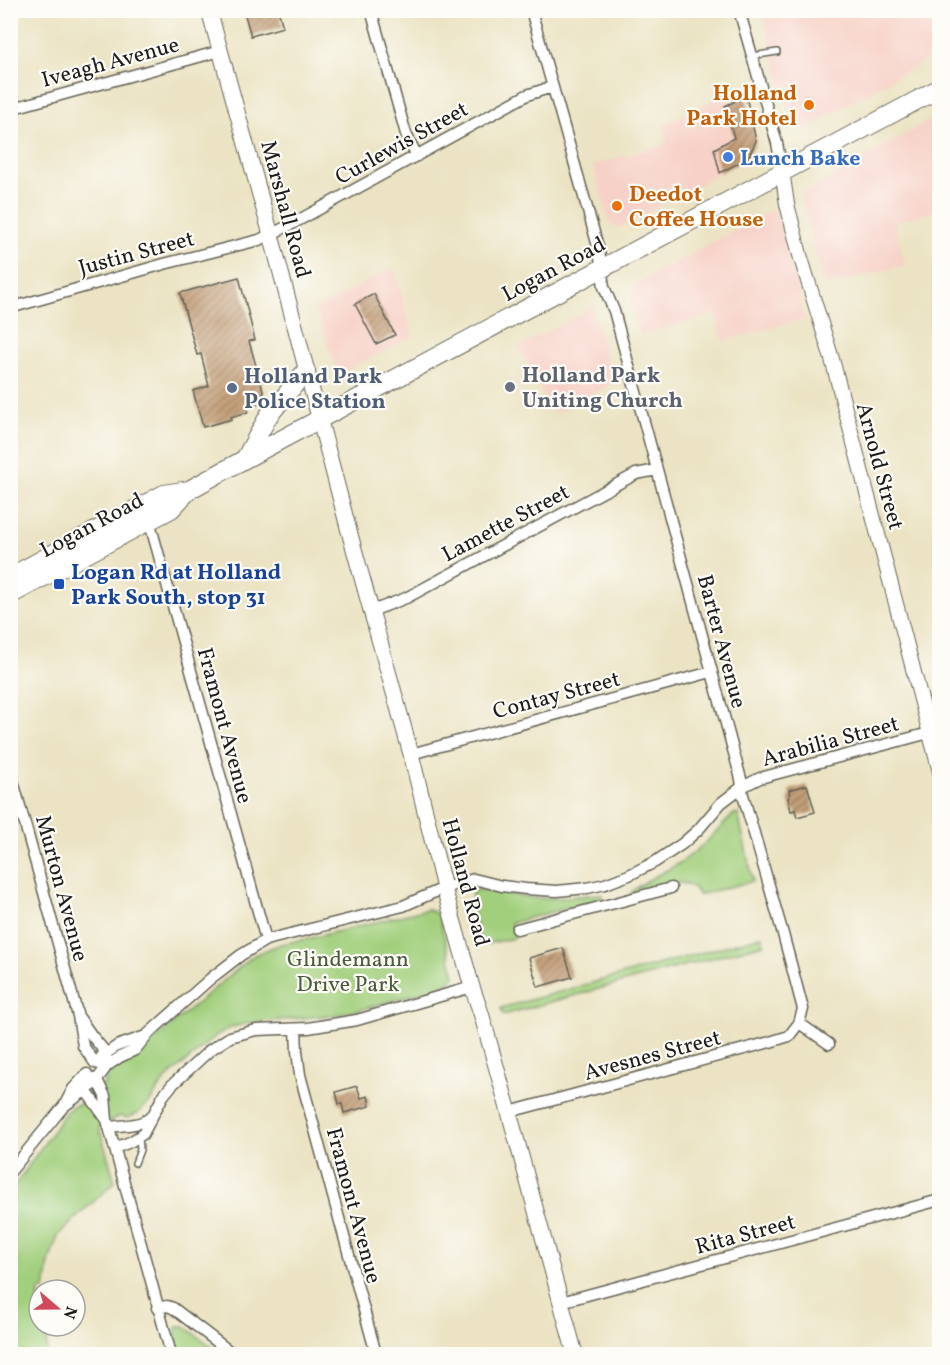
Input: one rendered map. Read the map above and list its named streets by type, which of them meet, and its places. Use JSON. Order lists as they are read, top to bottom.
{
  "streets": {
    "main road": ["Marshall Road", "Logan Road", "Holland Road"],
    "street": [
      "Iveagh Avenue",
      "Curlewis Street",
      "Justin Street",
      "Arnold Street",
      "Lamette Street",
      "Barter Avenue",
      "Contay Street",
      "Framont Avenue",
      "Arabilia Street",
      "Murton Avenue",
      "Avesnes Street",
      "Rita Street"
    ]
  },
  "crossings": [
    ["Iveagh Avenue", "Marshall Road"],
    ["Curlewis Street", "Marshall Road"],
    ["Curlewis Street", "Justin Street"],
    ["Curlewis Street", "Barter Avenue"],
    ["Marshall Road", "Justin Street"],
    ["Marshall Road", "Logan Road"],
    ["Marshall Road", "Holland Road"],
    ["Logan Road", "Arnold Street"],
    ["Logan Road", "Barter Avenue"],
    ["Logan Road", "Framont Avenue"],
    ["Logan Road", "Holland Road"],
    ["Arnold Street", "Arabilia Street"],
    ["Lamette Street", "Barter Avenue"],
    ["Lamette Street", "Holland Road"],
    ["Barter Avenue", "Contay Street"],
    ["Barter Avenue", "Arabilia Street"],
    ["Barter Avenue", "Avesnes Street"],
    ["Contay Street", "Holland Road"],
    ["Framont Avenue", "Arabilia Street"],
    ["Arabilia Street", "Holland Road"],
    ["Holland Road", "Avesnes Street"],
    ["Holland Road", "Rita Street"]
  ],
  "parks": ["Glindemann Drive Park"],
  "places": {
    "other": [
      "Holland Park Hotel",
      "Lunch Bake",
      "Deedot Coffee House",
      "Holland Park Uniting Church",
      "Holland Park Police Station"
    ],
    "transit": ["Logan Rd at Holland Park South, stop 31"]
  },
  "north": "right"
}
